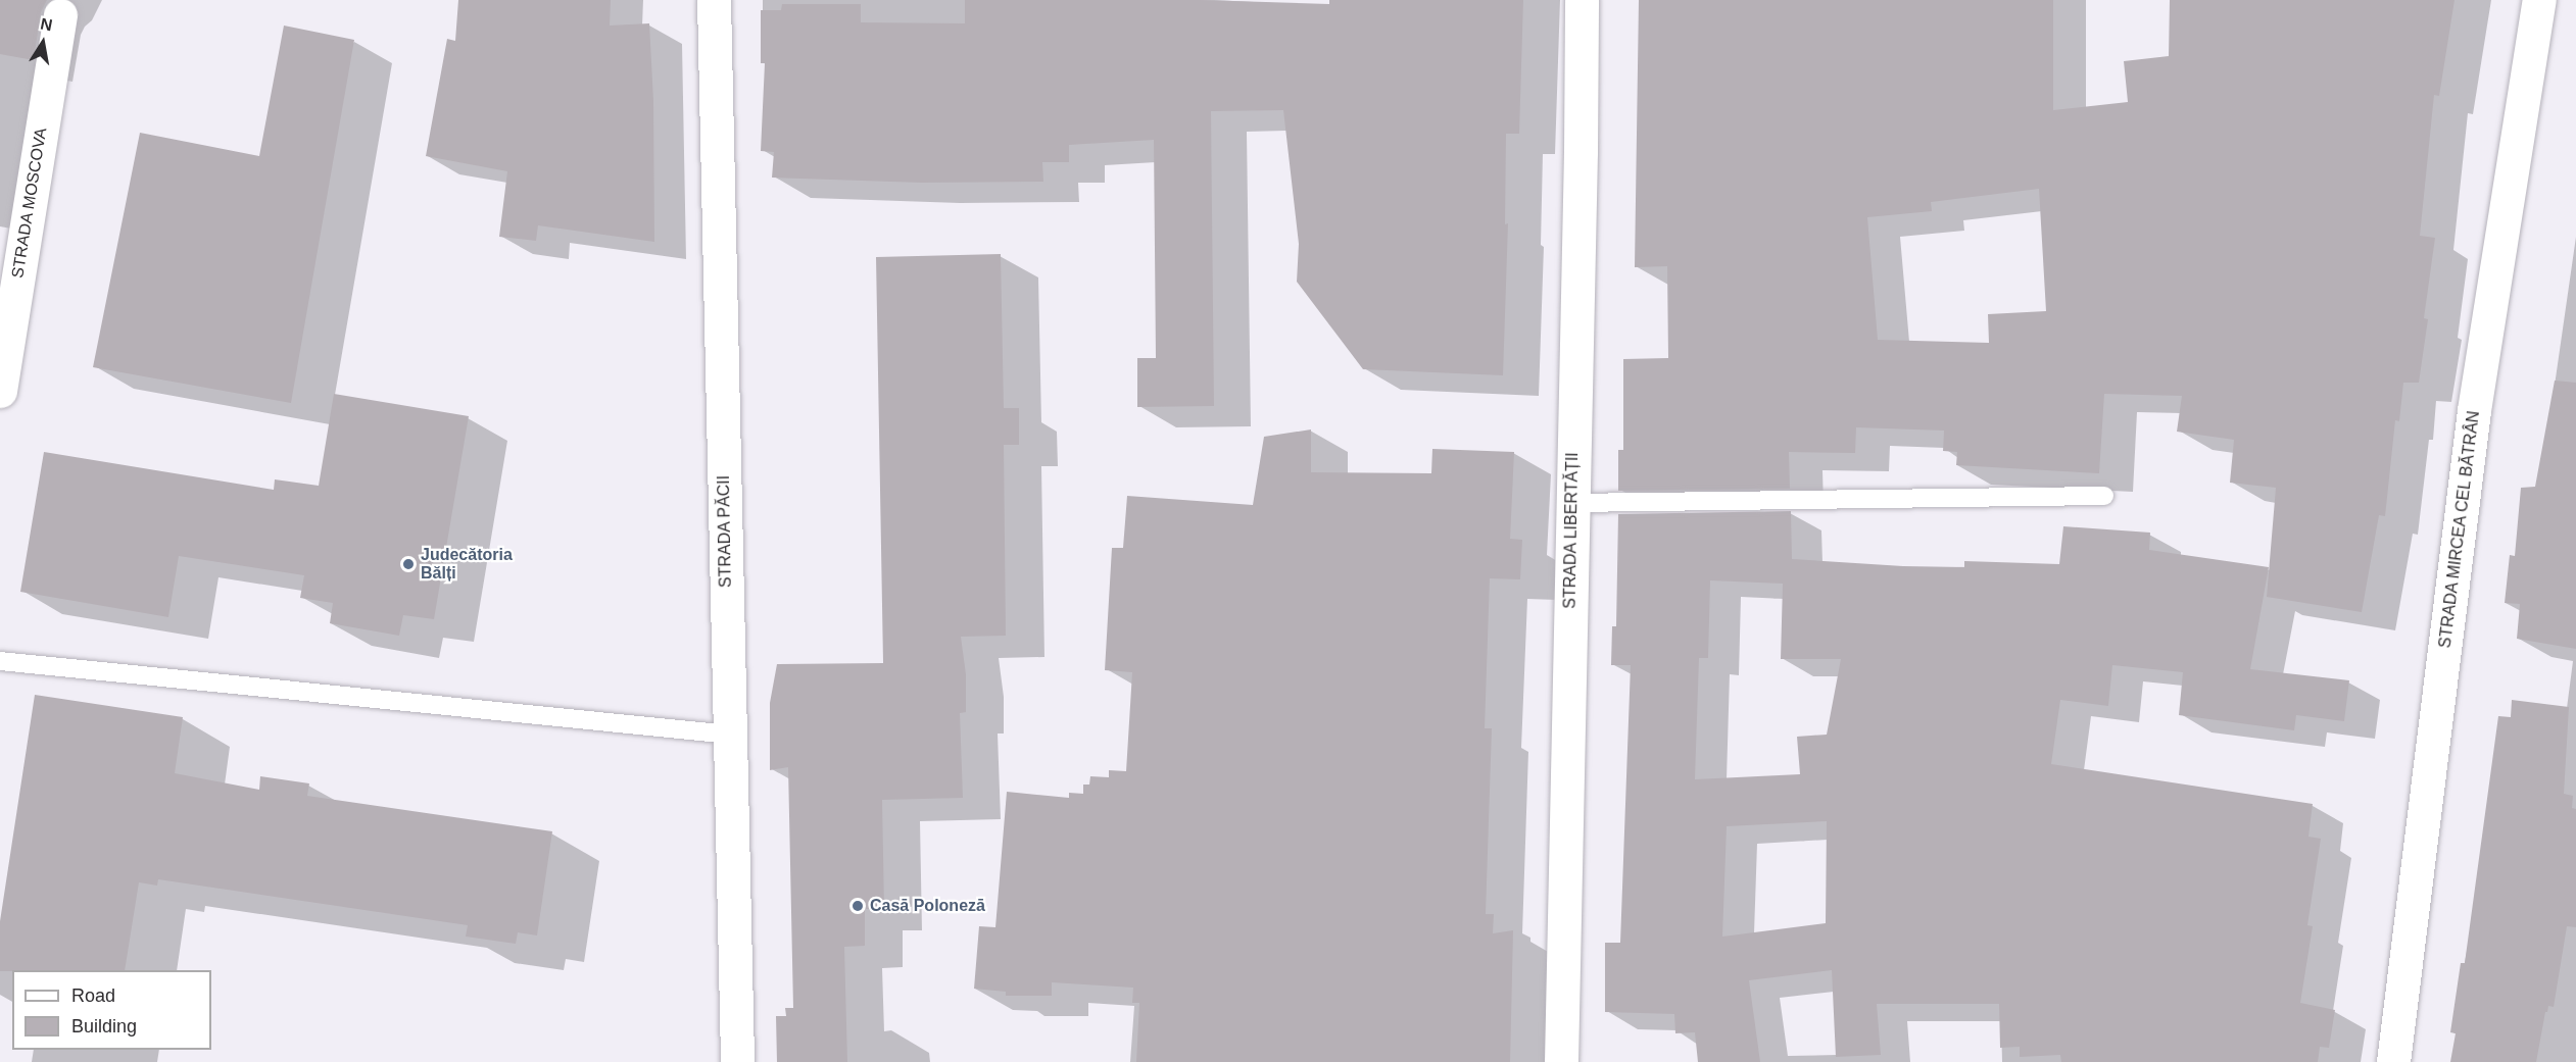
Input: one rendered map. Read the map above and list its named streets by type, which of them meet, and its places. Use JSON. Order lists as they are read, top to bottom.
{
  "streets": {
    "street": [
      "STRADA MOSCOVA",
      "STRADA MIRCEA CEL BĂTRÂN",
      "STRADA LIBERTĂȚII",
      "STRADA PĂCII"
    ]
  },
  "places": ["Judecătoria Bălți", "Casā Polonezā"],
  "legend": ["Road", "Building"],
  "north": "top"
}
